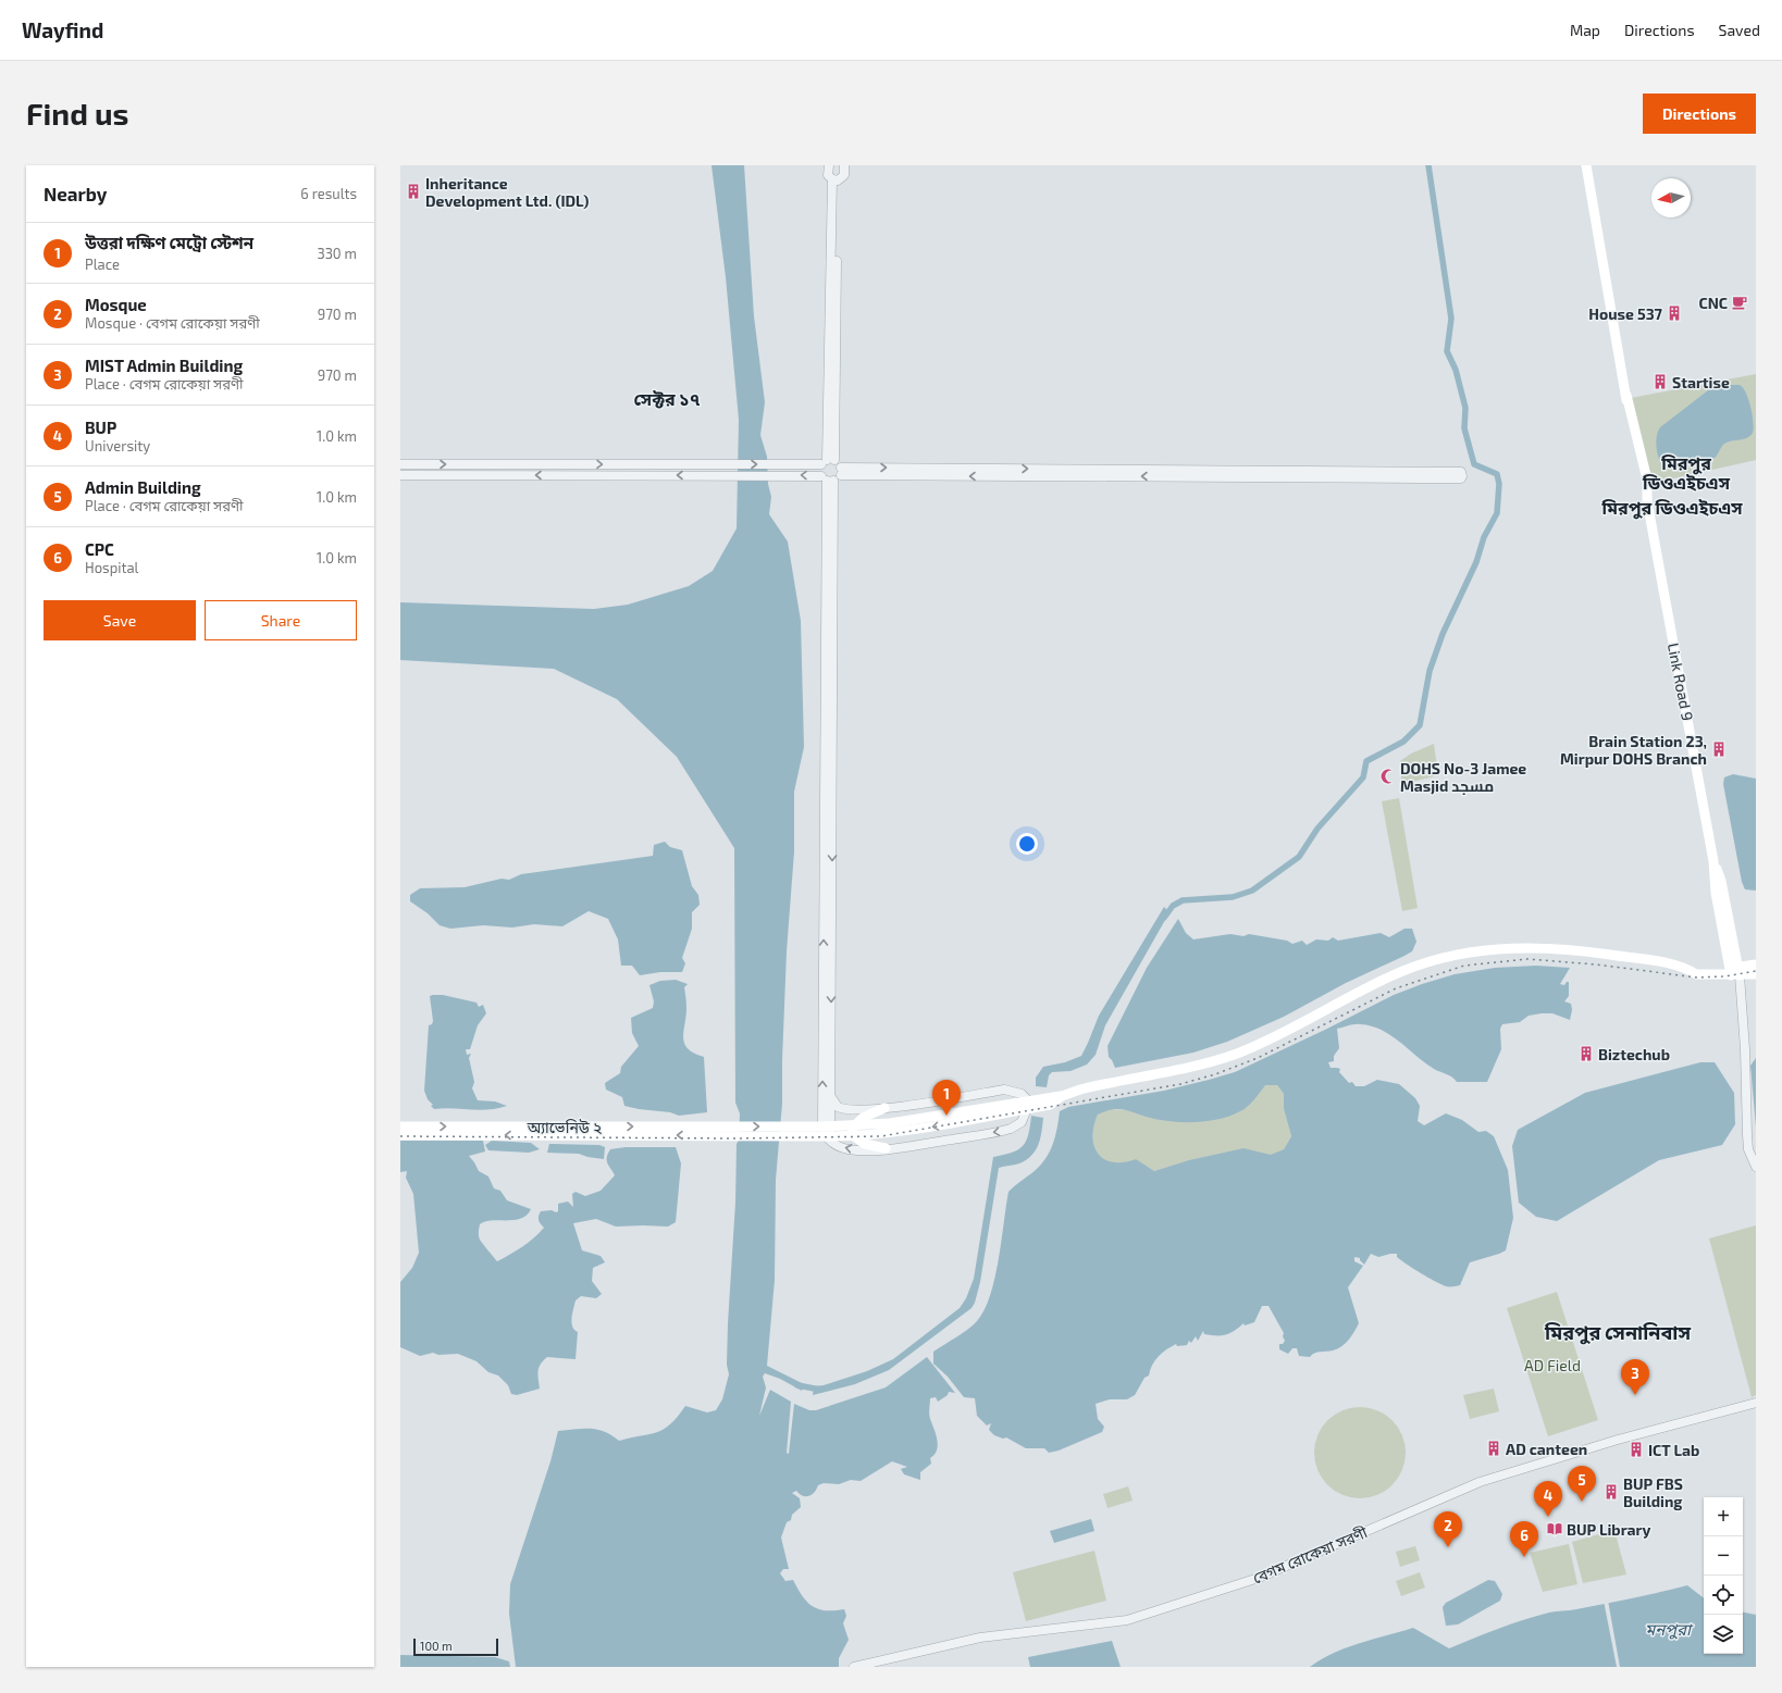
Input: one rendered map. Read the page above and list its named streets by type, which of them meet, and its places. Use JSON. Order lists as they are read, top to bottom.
{
  "streets": {
    "main road": ["Link Road 9", "অ্যাভেনিউ ২"],
    "street": ["বেগম রোকেয়া সরণী"]
  },
  "districts": [
    "সেক্টর ১৭",
    "মিরপুর ডিওএইচএস",
    "মিরপুর ডিওএইচএস",
    "মিরপুর সেনানিবাস"
  ],
  "water": ["মনপুরা"],
  "parks": ["AD Field"],
  "places": {
    "building": [
      "Inheritance Development Ltd. (IDL)",
      "House 537",
      "Startise",
      "Brain Station 23, Mirpur DOHS Branch",
      "Biztechub",
      "AD canteen",
      "ICT Lab",
      "BUP FBS Building"
    ],
    "cafe": ["CNC"],
    "mosque": ["DOHS No-3 Jamee Masjid مسجد"],
    "library": ["BUP Library"]
  },
  "scale_bar": "100 m",
  "north": "left",
  "page": {
    "header": "Wayfind",
    "nav": ["Map", "Directions", "Saved"],
    "buttons": [
      "Directions",
      ["Save", "Share"]
    ],
    "title": "Find us",
    "heading": ["Nearby", "6 results"],
    "list": [
      {
        "mark": "1",
        "name": "উত্তরা দক্ষিণ মেট্রো স্টেশন",
        "note": "Place",
        "value": "330 m"
      },
      {
        "mark": "2",
        "name": "Mosque",
        "note": "Mosque · বেগম রোকেয়া সরণী",
        "value": "970 m"
      },
      {
        "mark": "3",
        "name": "MIST Admin Building",
        "note": "Place · বেগম রোকেয়া সরণী",
        "value": "970 m"
      },
      {
        "mark": "4",
        "name": "BUP",
        "note": "University",
        "value": "1.0 km"
      },
      {
        "mark": "5",
        "name": "Admin Building",
        "note": "Place · বেগম রোকেয়া সরণী",
        "value": "1.0 km"
      },
      {
        "mark": "6",
        "name": "CPC",
        "note": "Hospital",
        "value": "1.0 km"
      }
    ],
    "pins": [
      "1",
      "3",
      "5",
      "4",
      "2",
      "6"
    ],
    "map_buttons": ["+", "−"],
    "scale": "100 m"
  }
}
